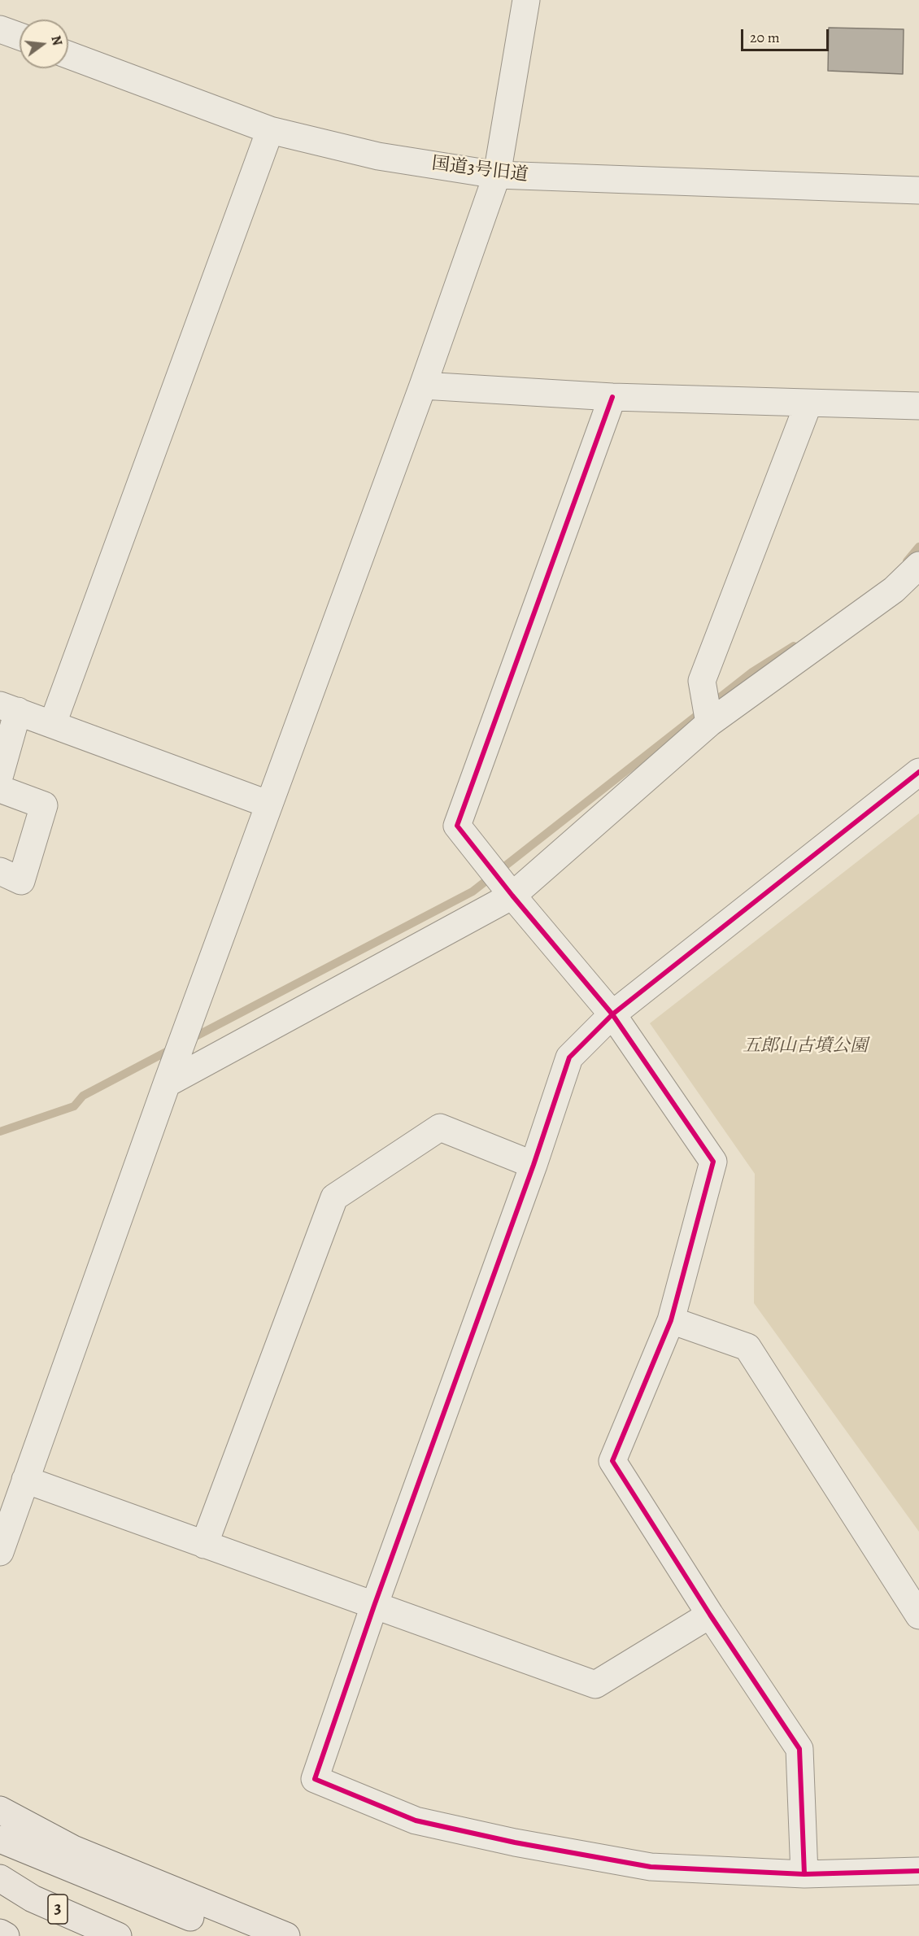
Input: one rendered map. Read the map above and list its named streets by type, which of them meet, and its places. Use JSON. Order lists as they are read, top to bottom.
{
  "streets": {
    "highway": ["3"],
    "street": ["国道3号旧道"]
  },
  "parks": ["五郎山古墳公園"],
  "scale_bar": "20 m",
  "north": "right"
}
